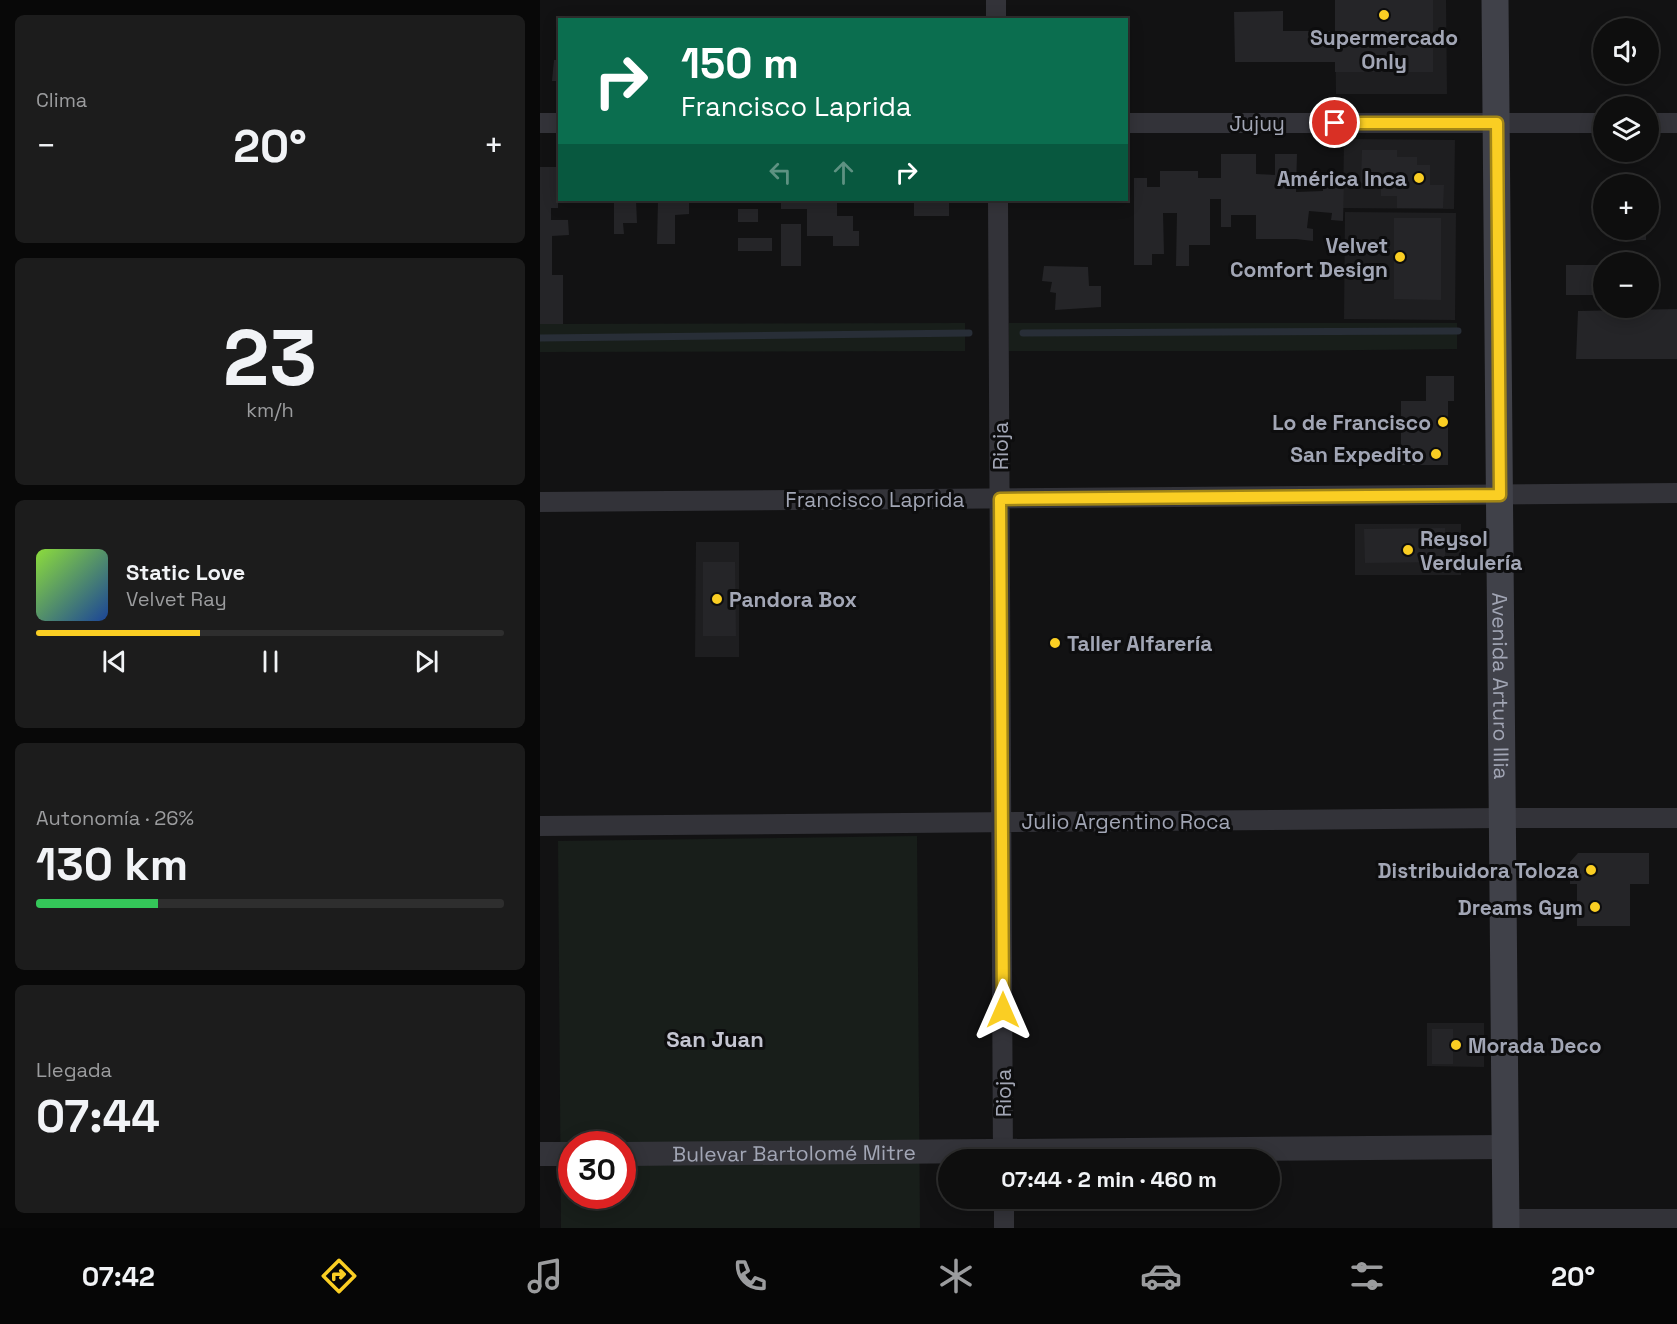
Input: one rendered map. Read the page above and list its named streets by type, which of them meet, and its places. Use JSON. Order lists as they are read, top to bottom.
{
  "streets": {
    "main road": ["Avenida Arturo Illia"],
    "street": [
      "Jujuy",
      "Rioja",
      "Francisco Laprida",
      "Julio Argentino Roca",
      "Bulevar Bartolomé Mitre"
    ]
  },
  "crossings": [
    ["Jujuy", "Avenida Arturo Illia"],
    ["Rioja", "Francisco Laprida"],
    ["Rioja", "Julio Argentino Roca"],
    ["Francisco Laprida", "Avenida Arturo Illia"],
    ["Avenida Arturo Illia", "Julio Argentino Roca"],
    ["Avenida Arturo Illia", "Bulevar Bartolomé Mitre"]
  ],
  "districts": ["San Juan"],
  "places": [
    "Supermercado Only",
    "América Inca",
    "Velvet Comfort Design",
    "Lo de Francisco",
    "San Expedito",
    "Reysol Verdulería",
    "Pandora Box",
    "Taller Alfarería",
    "Distribuidora Toloza",
    "Dreams Gym",
    "Morada Deco"
  ],
  "page": {
    "tile": [
      "Clima",
      ["23", "km/h"],
      ["Autonomía · 26%", "130 km"],
      ["Llegada", "07:44"]
    ],
    "map_buttons": ["+", "−"],
    "turn": ["150 m", "Francisco Laprida"],
    "heat": ["−", "20°", "+"],
    "song": ["Static Love", "Velvet Ray"],
    "limit": "30",
    "trip": "07:44 · 2 min · 460 m",
    "tabs": ["07:42", "20°"]
  }
}
